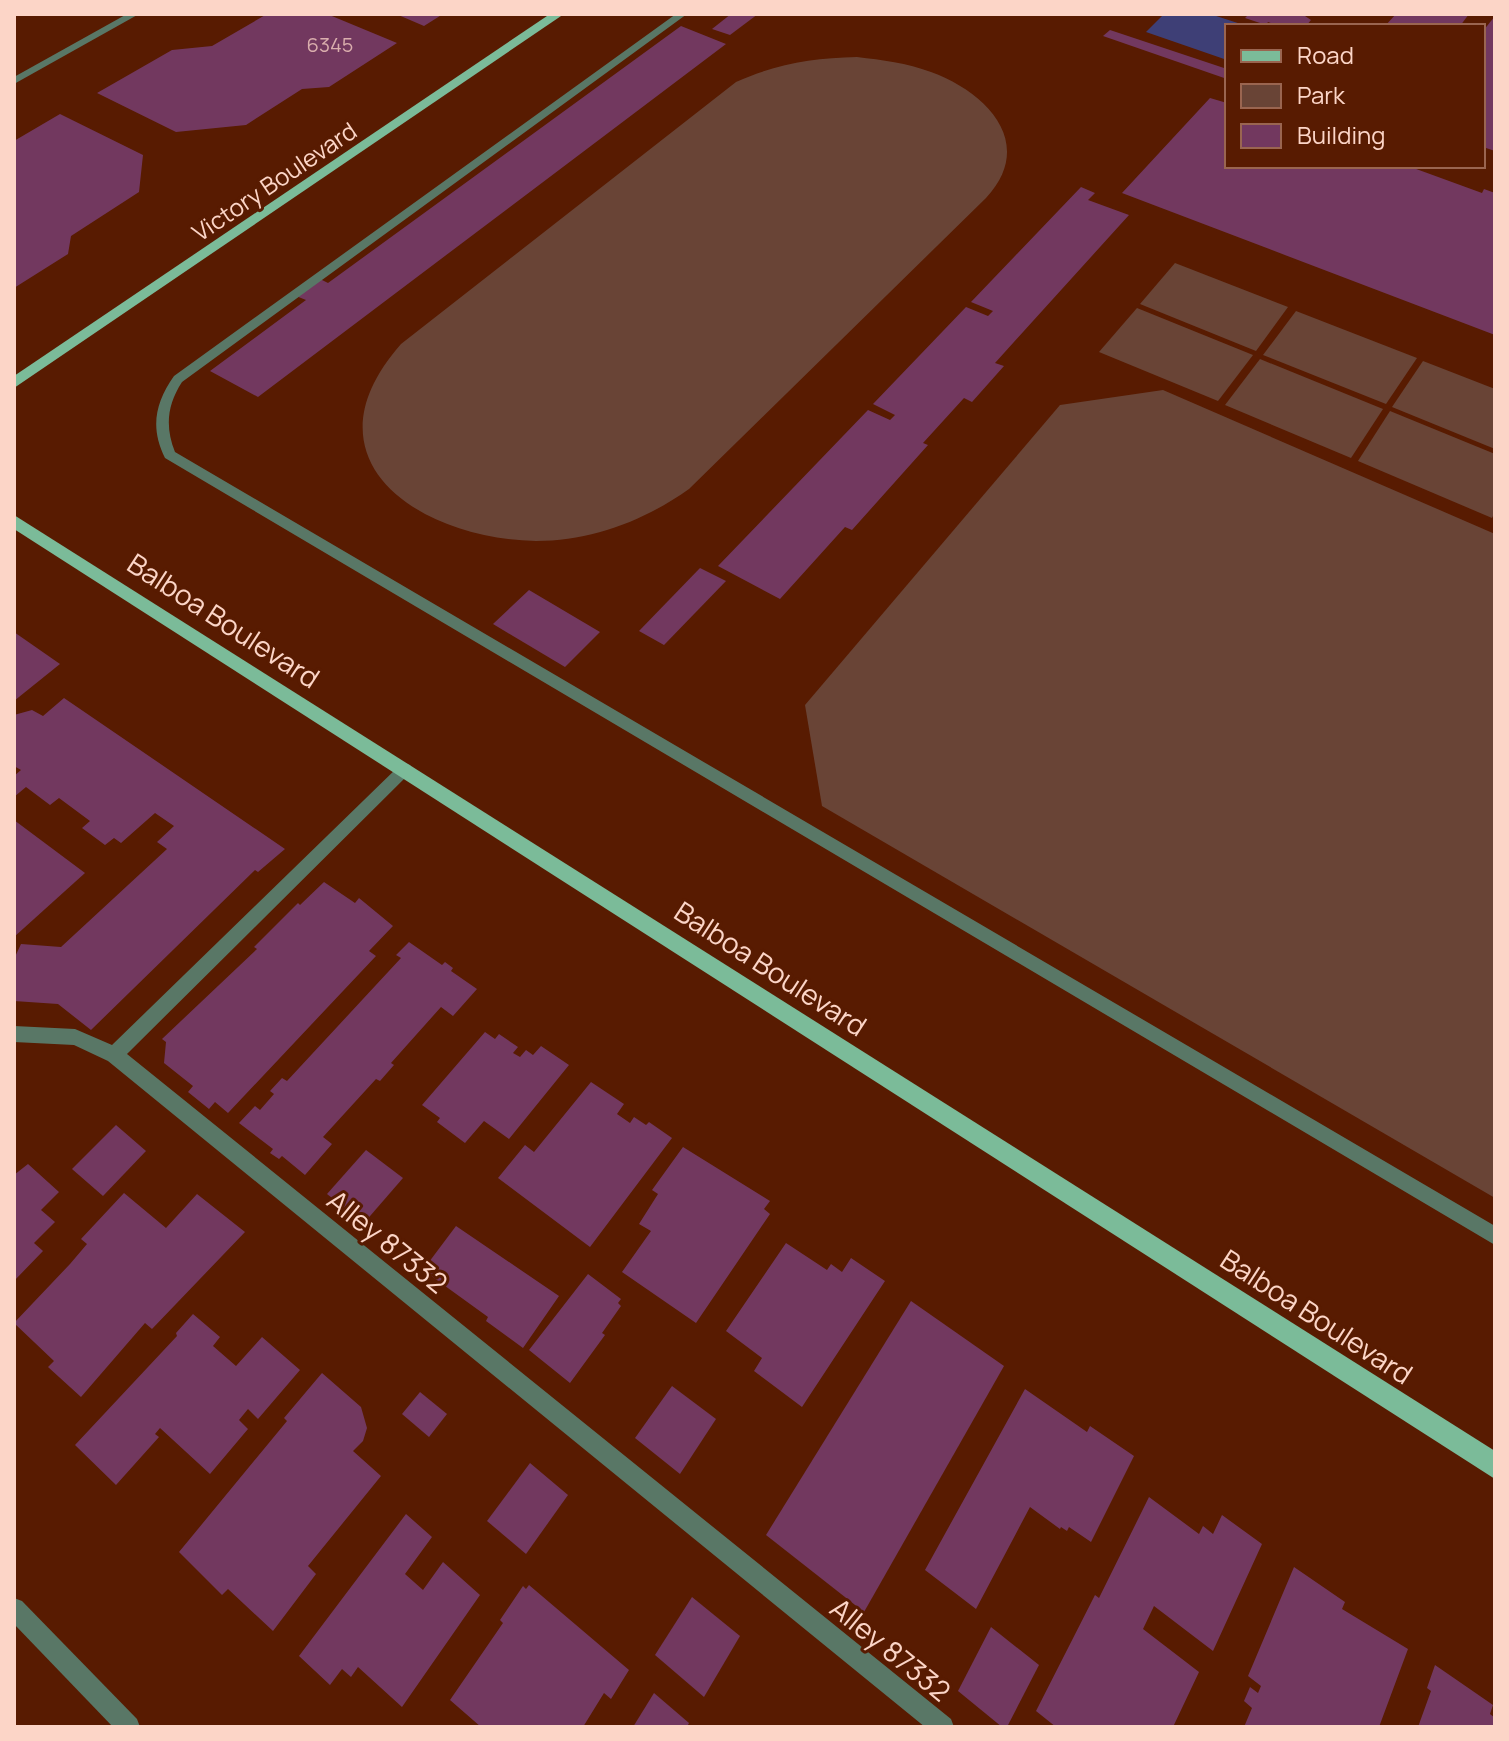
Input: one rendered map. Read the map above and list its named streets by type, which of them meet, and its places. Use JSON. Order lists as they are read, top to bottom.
{
  "streets": {
    "main road": ["Victory Boulevard", "Balboa Boulevard"],
    "street": ["Alley 87332"]
  },
  "house_numbers": ["6345"],
  "legend": ["Road", "Park", "Building"]
}
